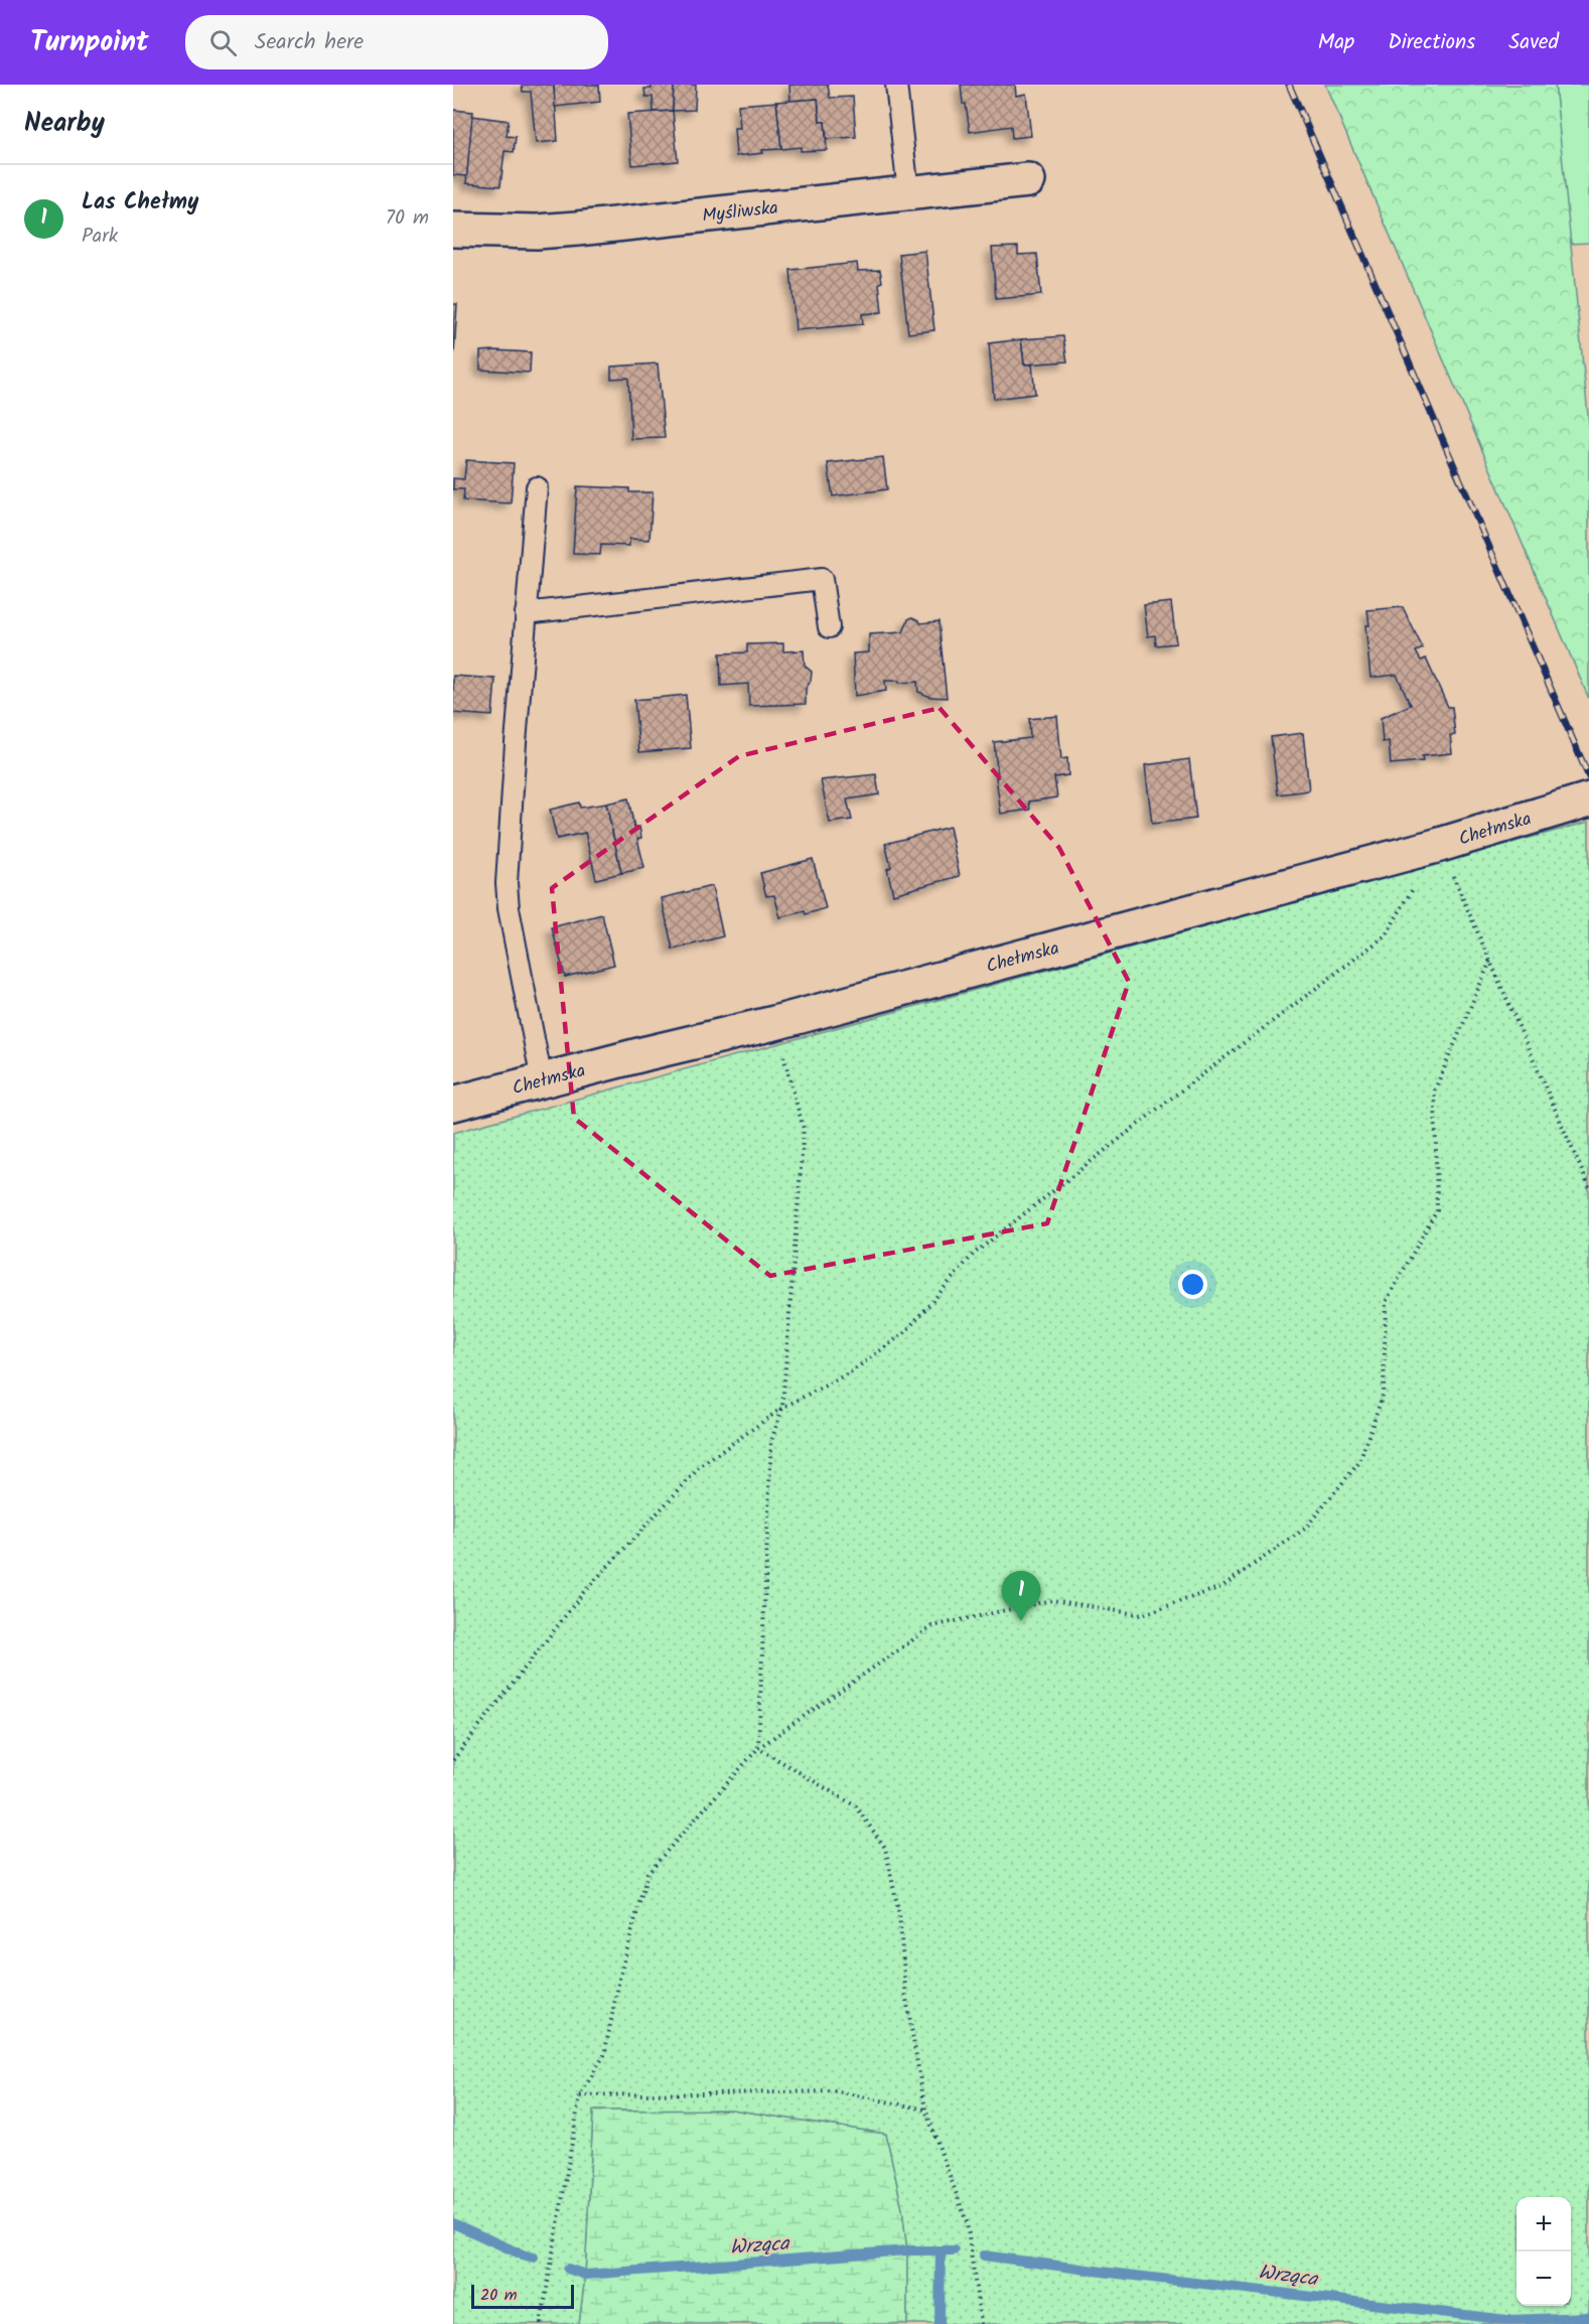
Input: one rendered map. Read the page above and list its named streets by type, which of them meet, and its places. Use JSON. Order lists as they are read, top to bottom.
{
  "streets": {
    "street": ["Myśliwska", "Chełmska"]
  },
  "water": ["Wrząca"],
  "scale_bar": "20 m",
  "page": {
    "header": "Turnpoint",
    "search": "Search here",
    "nav": ["Map", "Directions", "Saved"],
    "heading": "Nearby",
    "list": [
      {
        "mark": "1",
        "name": "Las Chełmy",
        "note": "Park",
        "value": "70 m"
      }
    ],
    "pins": "1",
    "map_buttons": ["+", "−"],
    "scale": "20 m"
  }
}
